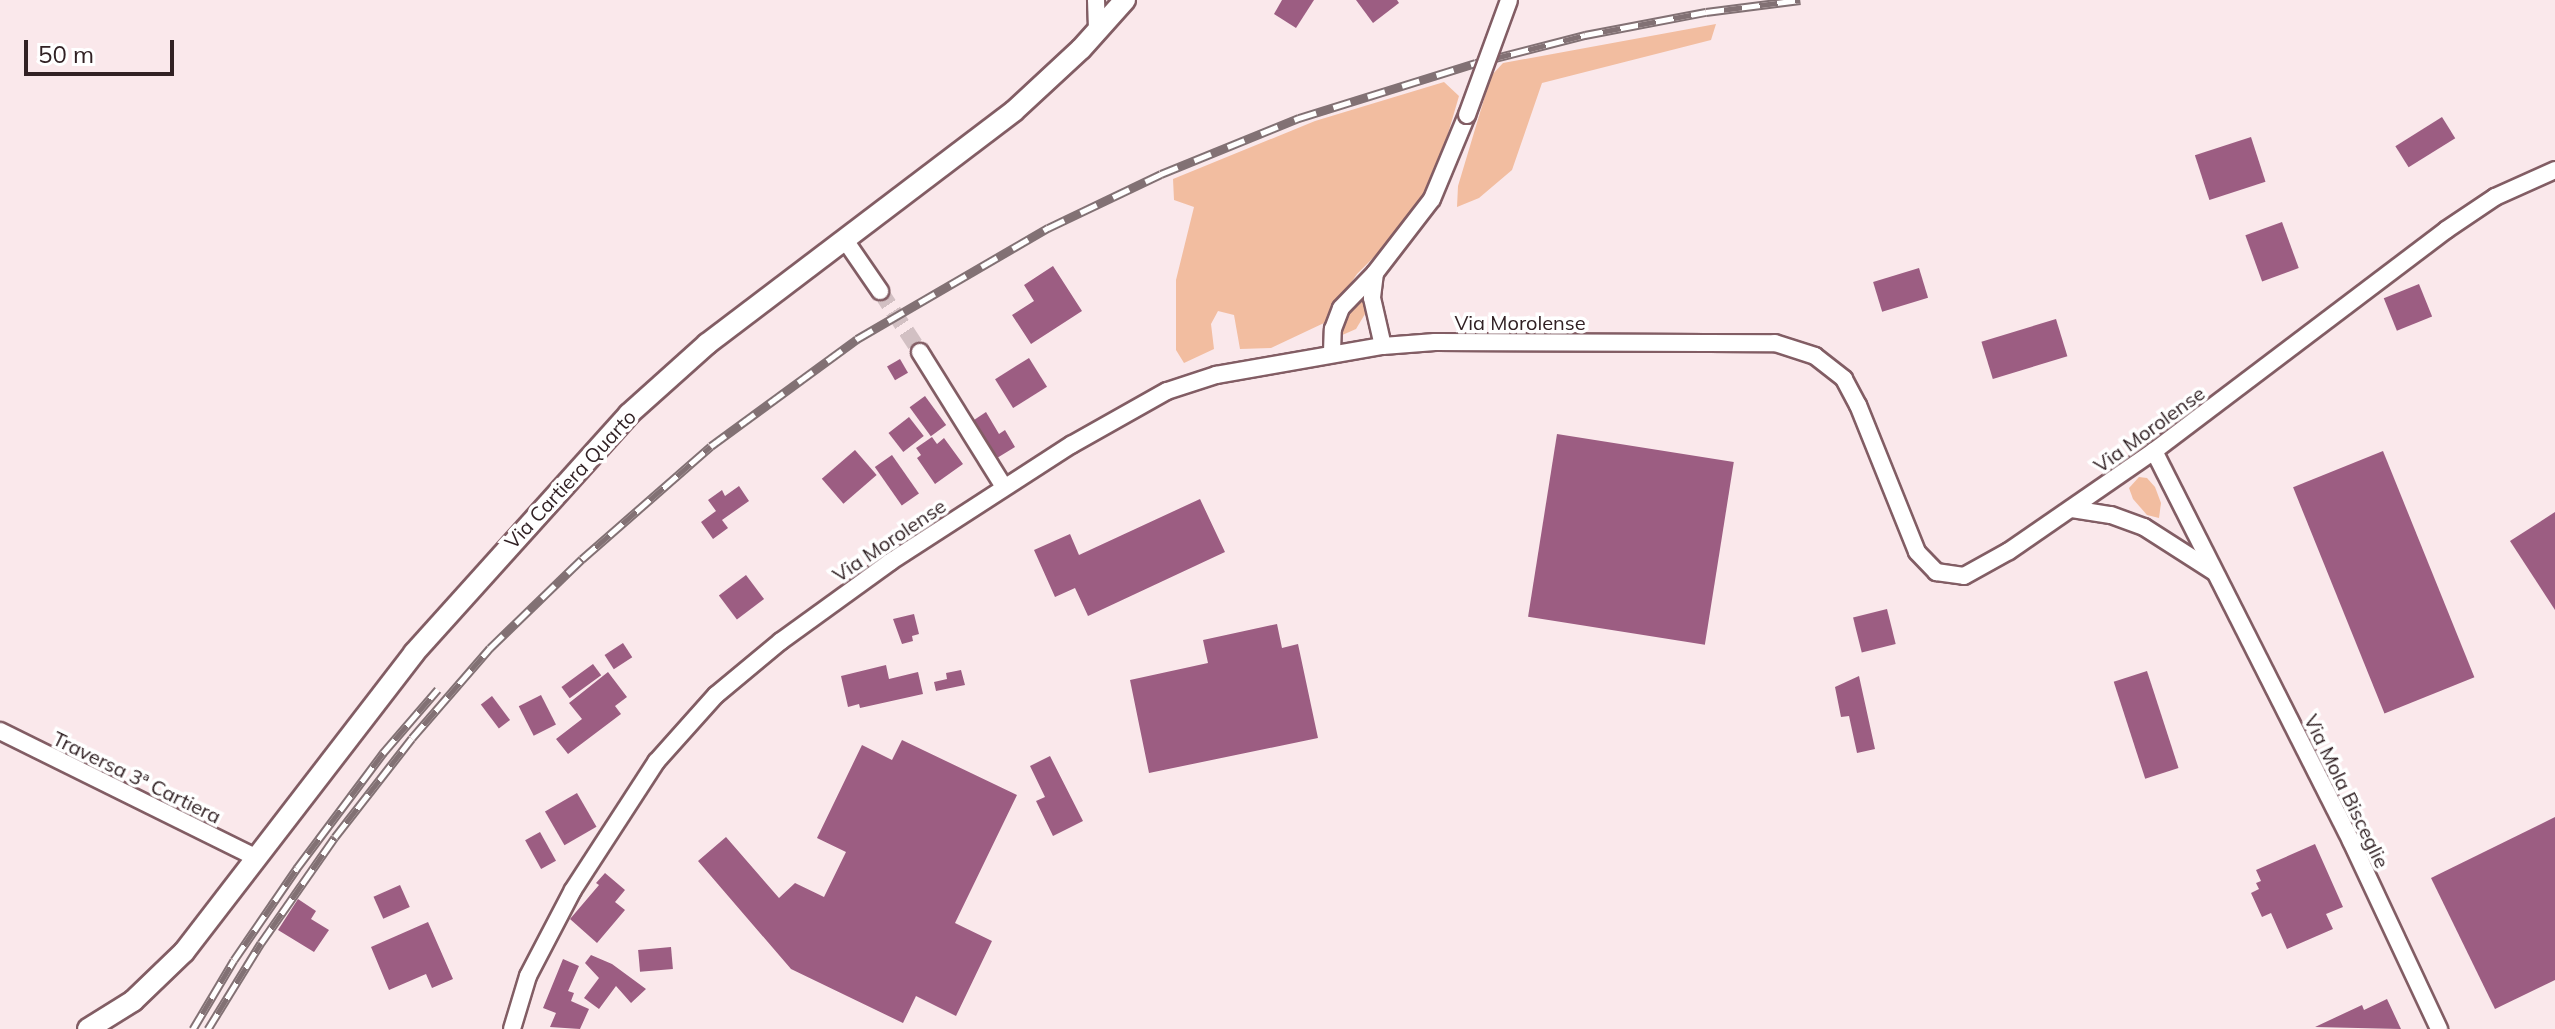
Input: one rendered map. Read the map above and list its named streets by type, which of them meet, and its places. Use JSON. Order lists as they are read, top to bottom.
{
  "streets": {
    "street": [
      "Via Morolense",
      "Via Cartiera Quarto",
      "Traversa 3ª Cartiera",
      "Via Mola Bisceglie"
    ]
  },
  "crossings": [
    ["Via Morolense", "Via Mola Bisceglie"],
    ["Via Cartiera Quarto", "Traversa 3ª Cartiera"]
  ],
  "scale_bar": "50 m"
}
